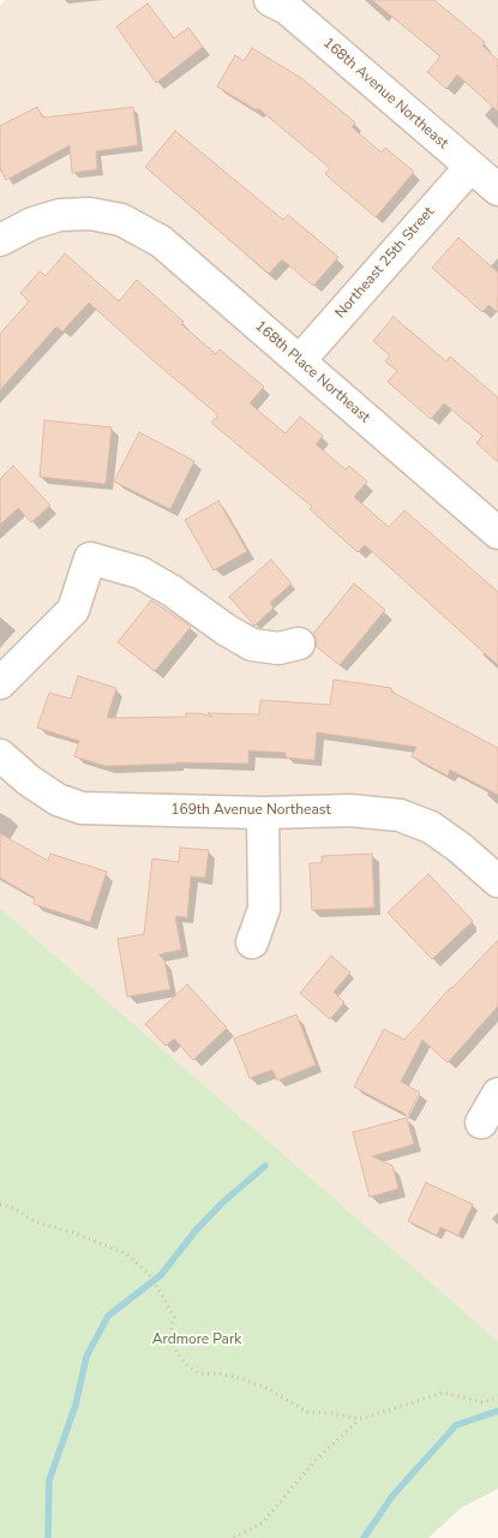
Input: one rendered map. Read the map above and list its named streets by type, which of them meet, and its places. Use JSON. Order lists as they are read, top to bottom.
{
  "streets": {
    "street": [
      "168th Avenue Northeast",
      "Northeast 25th Street",
      "168th Place Northeast",
      "169th Avenue Northeast"
    ]
  },
  "crossings": [
    ["168th Avenue Northeast", "Northeast 25th Street"],
    ["Northeast 25th Street", "168th Place Northeast"]
  ],
  "parks": ["Ardmore Park"]
}
